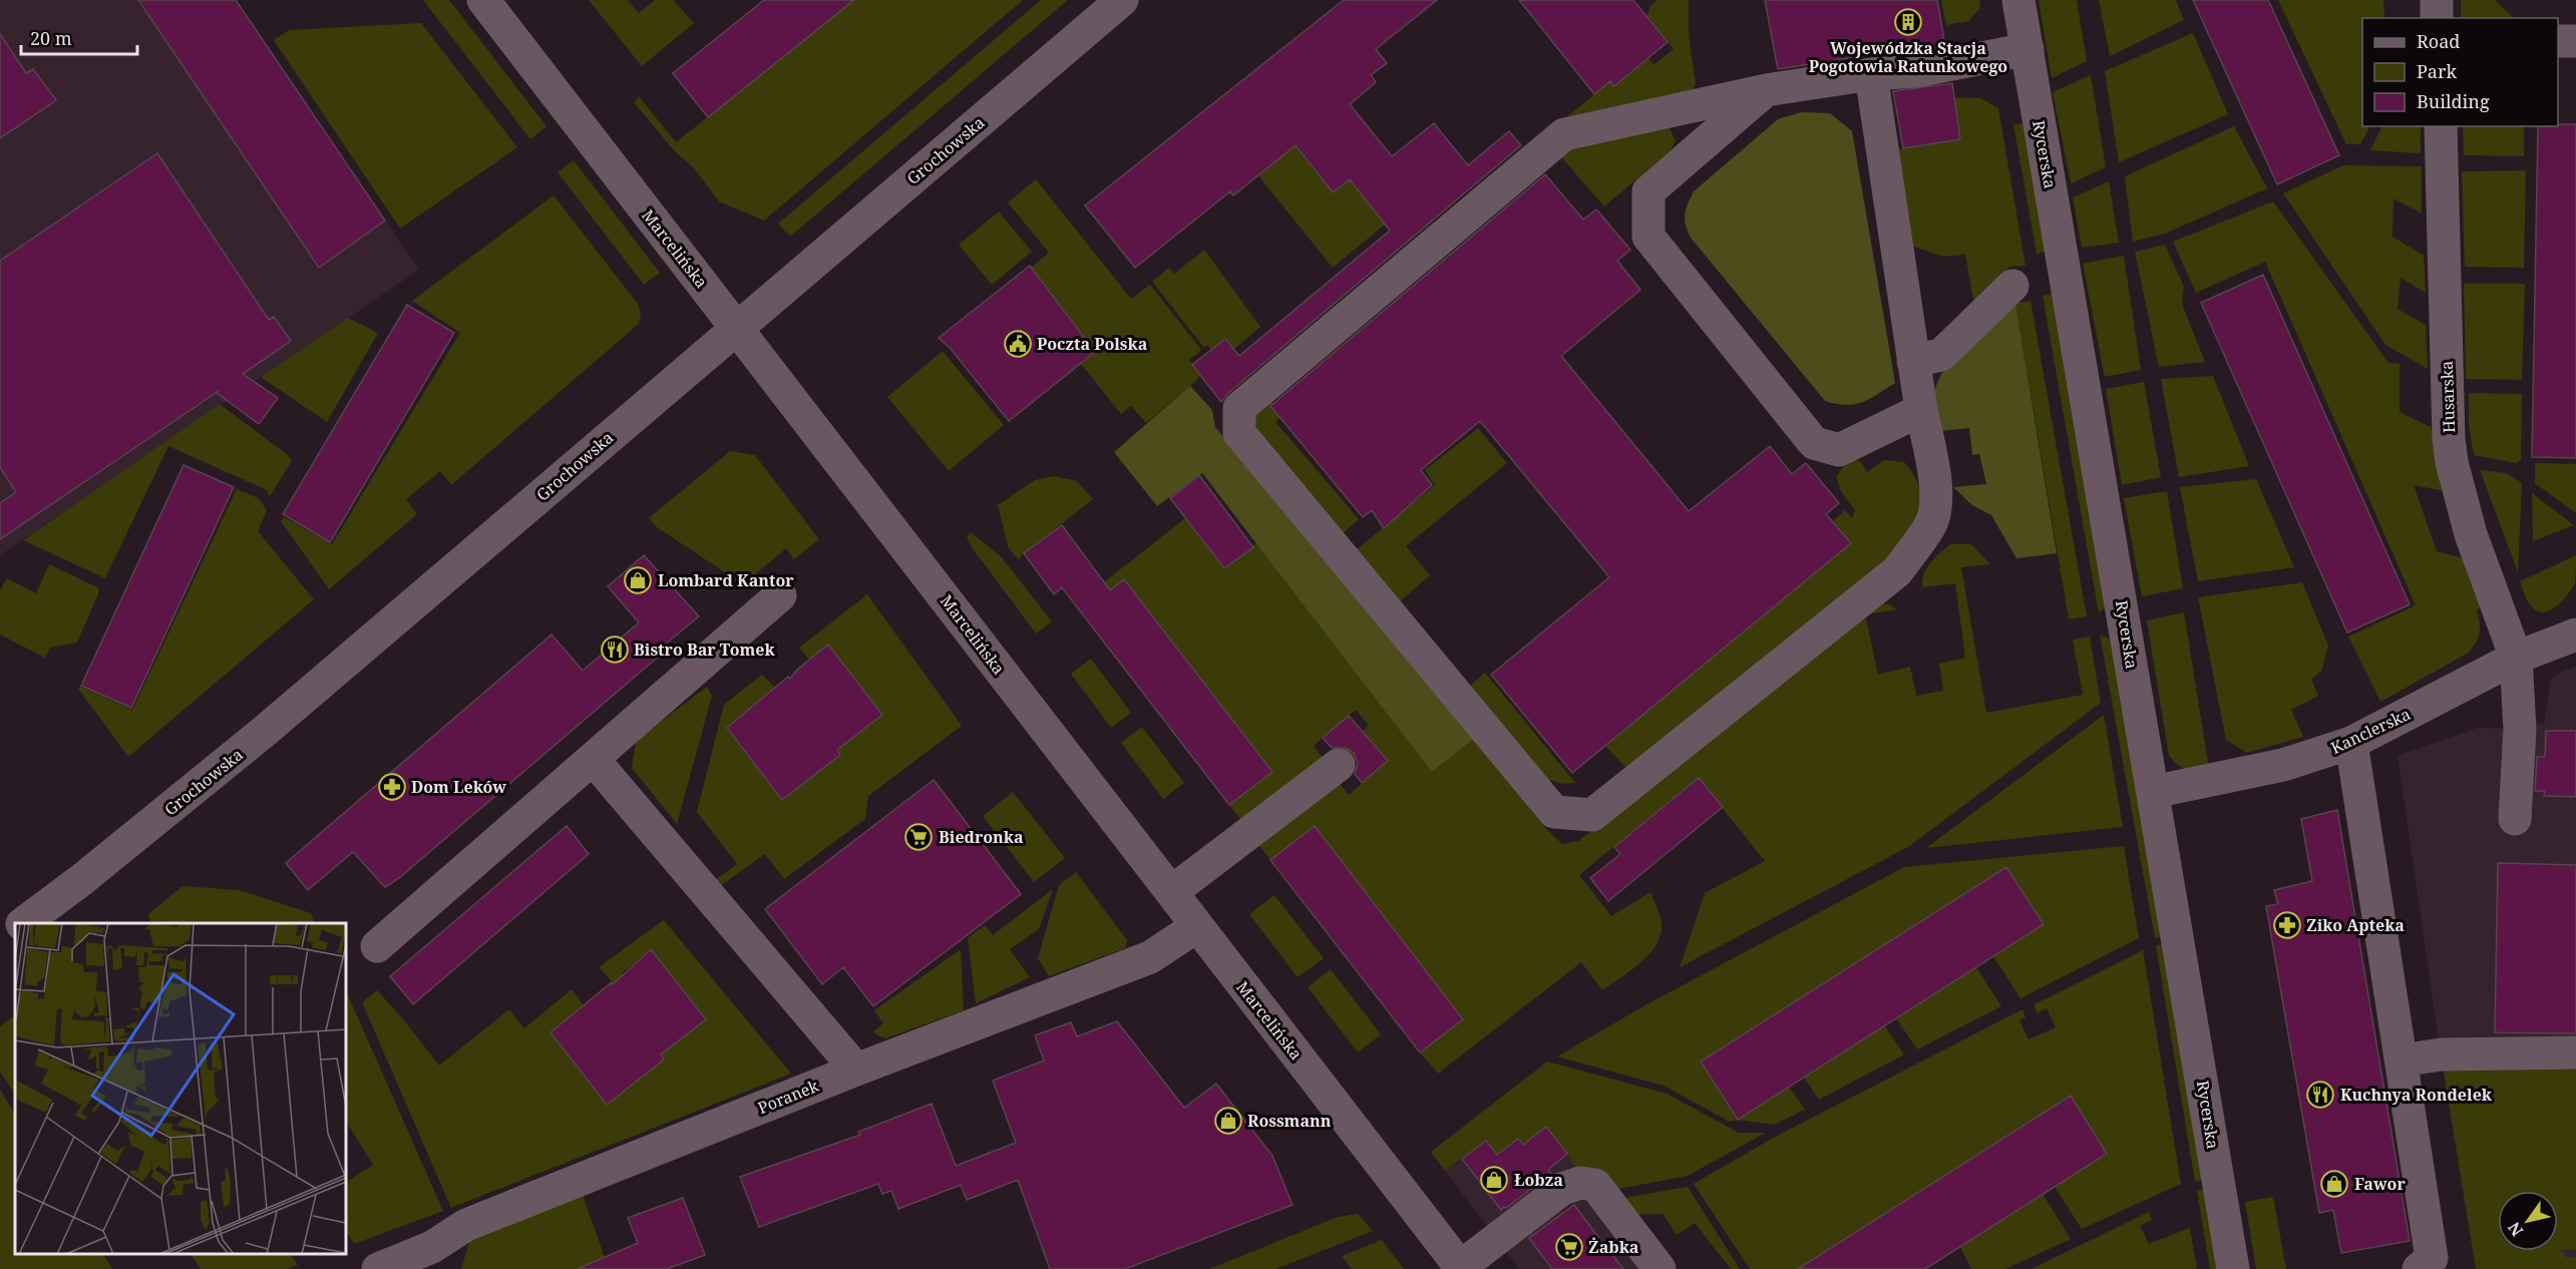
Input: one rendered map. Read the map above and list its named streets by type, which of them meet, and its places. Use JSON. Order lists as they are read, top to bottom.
{
  "streets": {
    "street": [
      "Grochowska",
      "Rycerska",
      "Marcelińska",
      "Husarska",
      "Kanclerska",
      "Poranek"
    ]
  },
  "crossings": [
    ["Grochowska", "Marcelińska"],
    ["Rycerska", "Kanclerska"],
    ["Marcelińska", "Poranek"],
    ["Husarska", "Kanclerska"]
  ],
  "places": {
    "building": ["Wojewódzka Stacja Pogotowia Ratunkowego"],
    "public building": ["Poczta Polska"],
    "shop": [
      "Lombard Kantor",
      "Rossmann",
      "Łobza",
      "Fawor"
    ],
    "restaurant": ["Bistro Bar Tomek", "Kuchnya Rondelek"],
    "pharmacy": ["Dom Leków", "Ziko Apteka"],
    "supermarket": ["Biedronka", "Żabka"]
  },
  "legend": ["Road", "Park", "Building"],
  "scale_bar": "20 m",
  "north": "bottom left"
}
